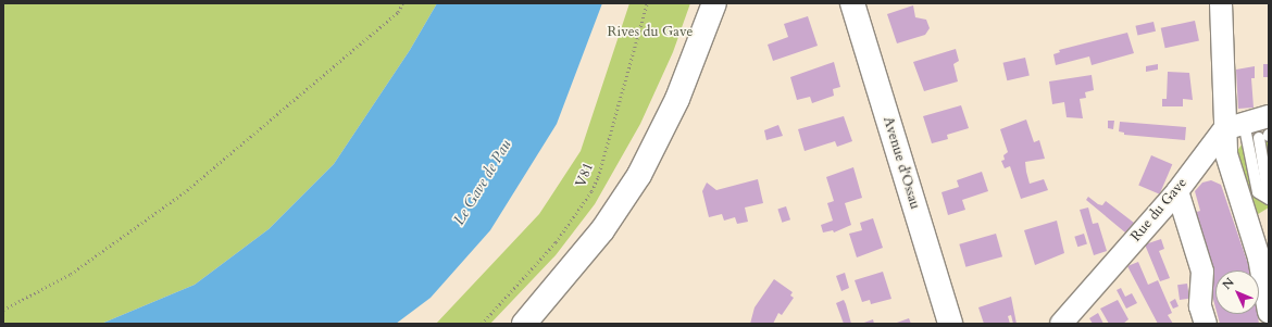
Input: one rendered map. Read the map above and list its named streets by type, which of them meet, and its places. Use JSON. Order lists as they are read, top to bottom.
{
  "streets": {
    "main road": ["Avenue d'Ossau"],
    "street": ["Rue du Gave"],
    "path": ["V81"]
  },
  "water": ["Le Gave de Pau"],
  "parks": ["Rives du Gave"],
  "north": "top left"
}
